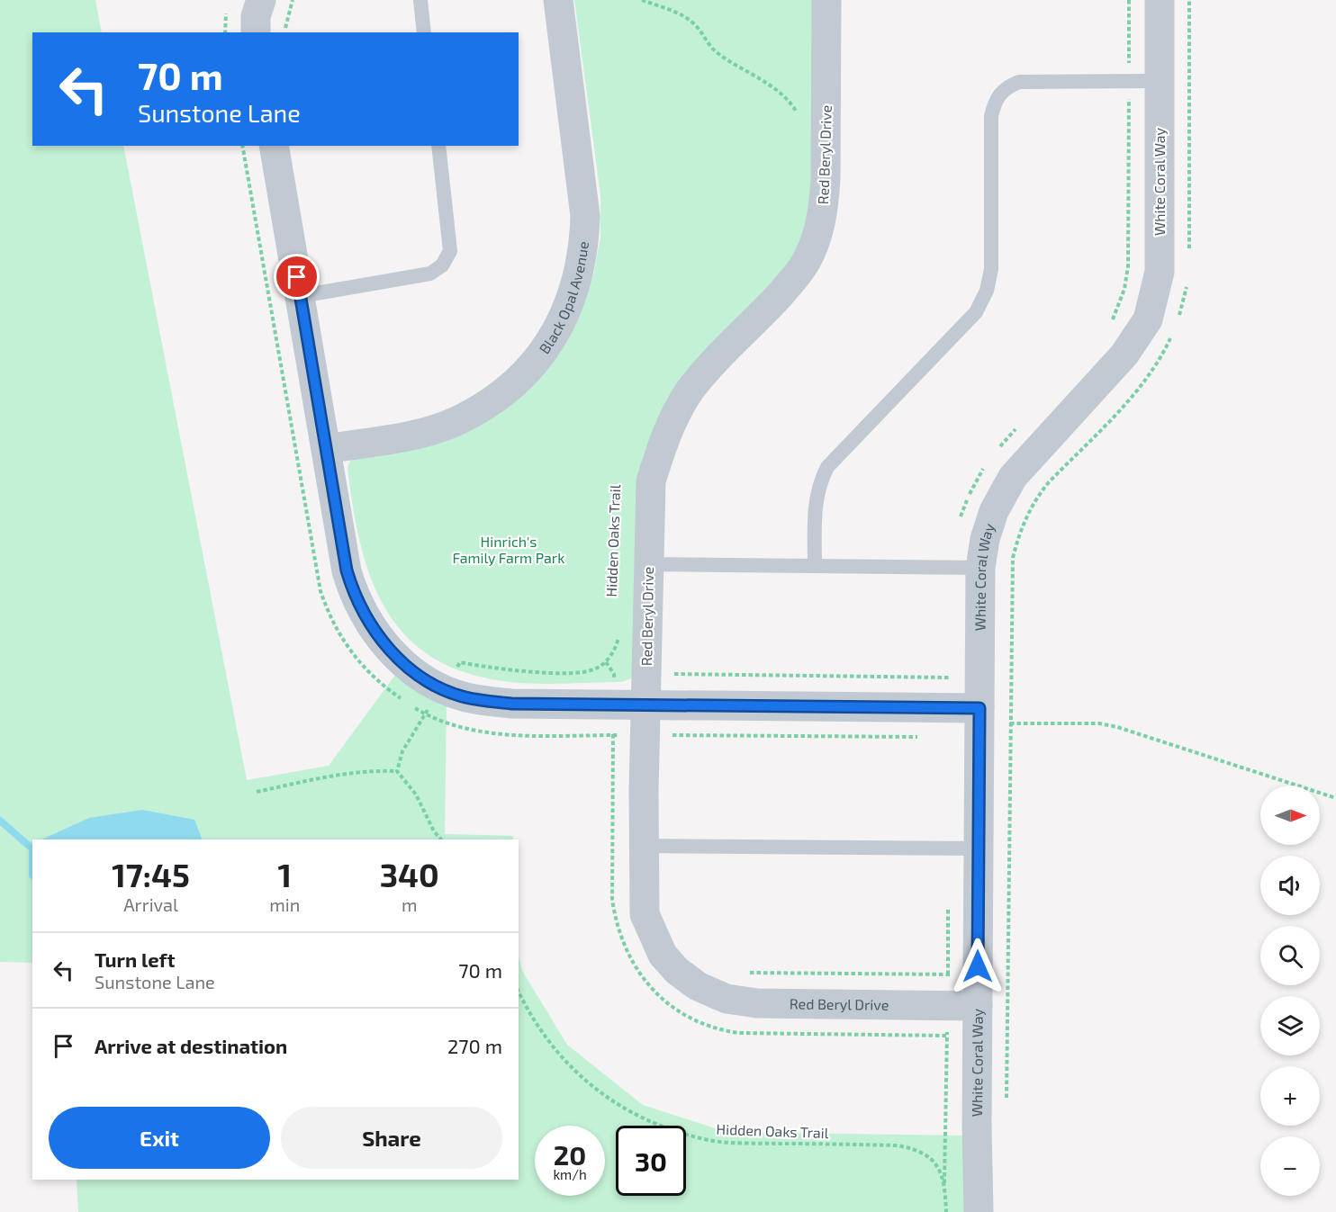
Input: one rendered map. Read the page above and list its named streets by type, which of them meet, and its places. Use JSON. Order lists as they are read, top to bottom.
{
  "streets": {
    "street": ["Red Beryl Drive", "White Coral Way", "Black Opal Avenue"],
    "path": ["Hidden Oaks Trail"]
  },
  "crossings": [
    ["Red Beryl Drive", "White Coral Way"]
  ],
  "parks": ["Hinrich's Family Farm Park"],
  "north": "right",
  "page": {
    "turn": ["70 m", "Sunstone Lane"],
    "map_buttons": ["+", "−"],
    "eta": [
      "17:45",
      "Arrival",
      "1",
      "min",
      "340",
      "m"
    ],
    "list": [
      {
        "name": "Turn left",
        "note": "Sunstone Lane",
        "value": "70 m"
      },
      {
        "name": "Arrive at destination",
        "value": "270 m"
      }
    ],
    "buttons": ["Exit", "Share"],
    "speed": "20 km/h",
    "limit": "30"
  }
}
